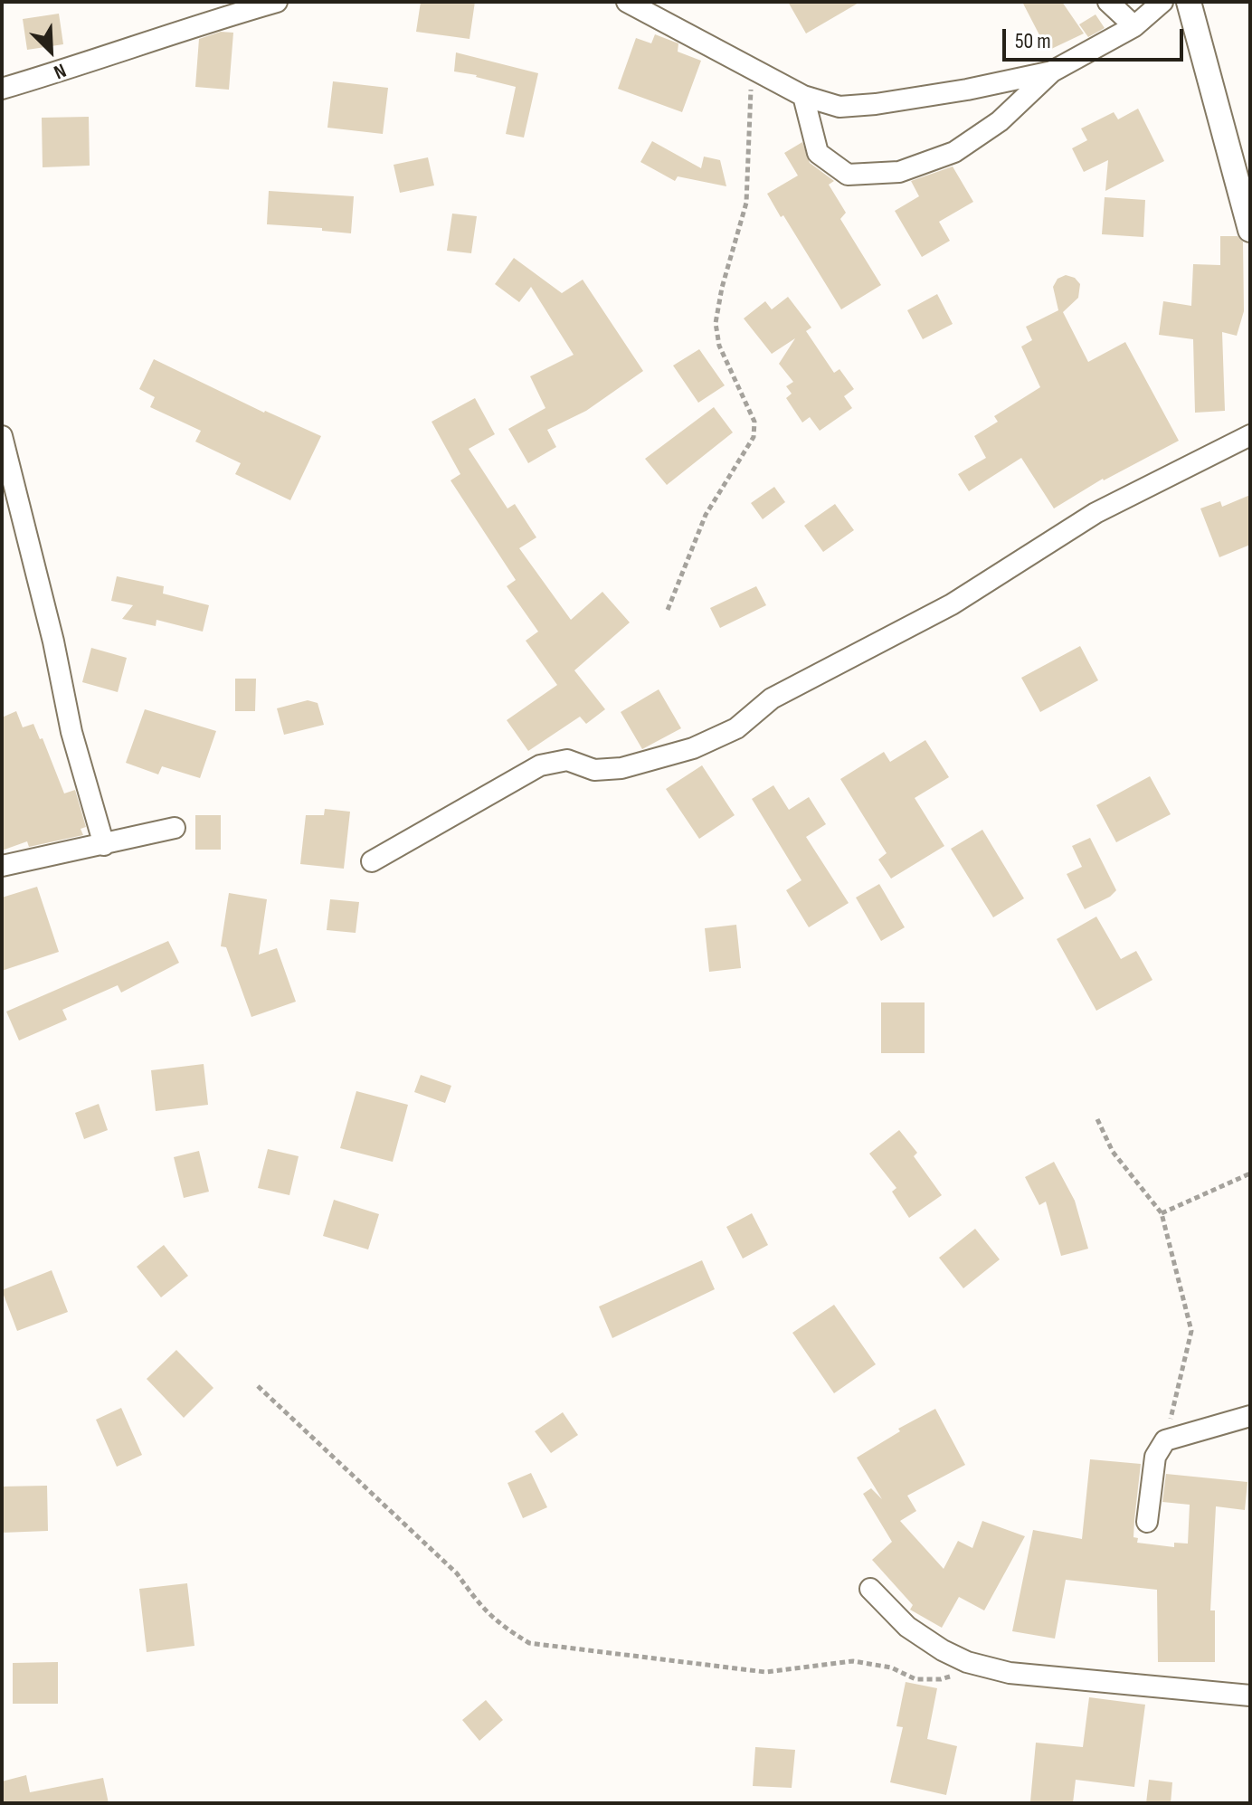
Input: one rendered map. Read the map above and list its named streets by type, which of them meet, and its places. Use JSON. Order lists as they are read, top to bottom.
{
  "scale_bar": "50 m",
  "north": "bottom right"
}
